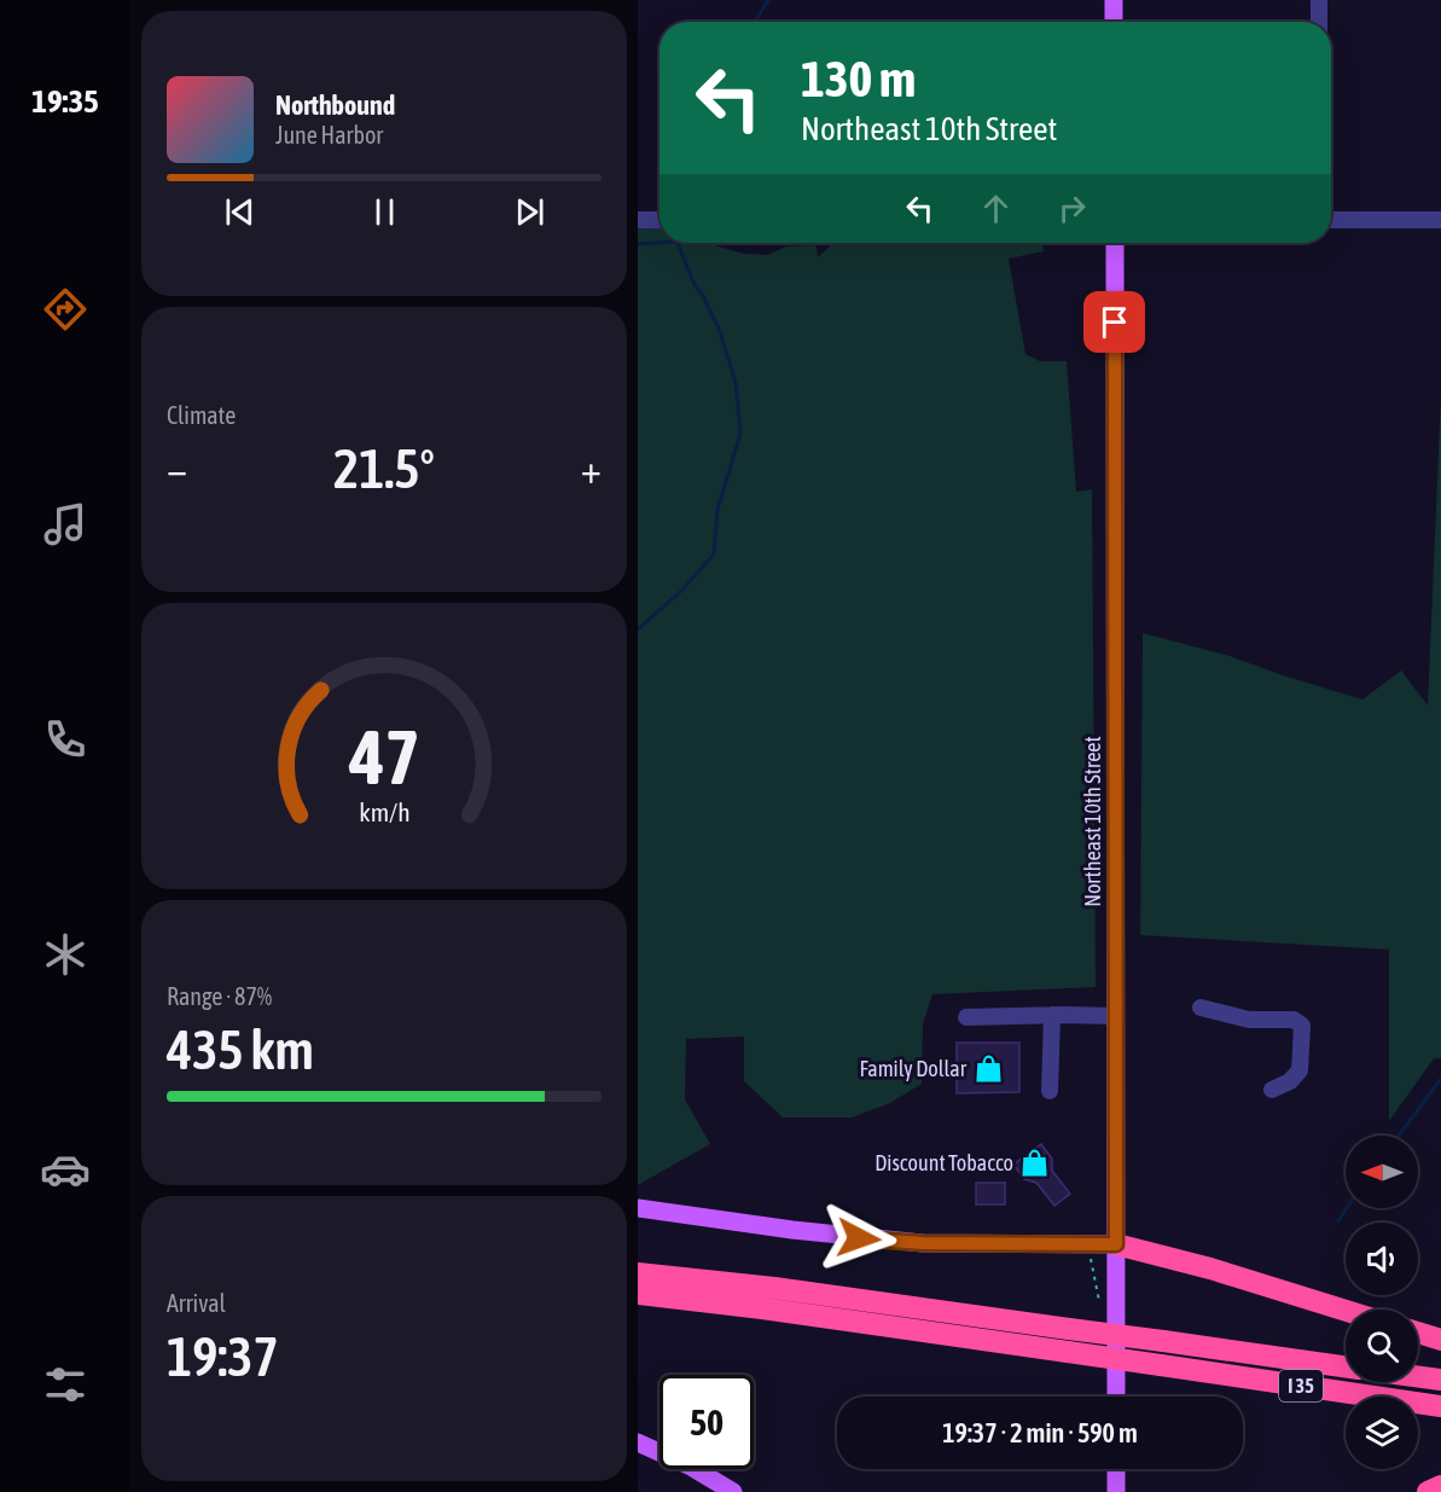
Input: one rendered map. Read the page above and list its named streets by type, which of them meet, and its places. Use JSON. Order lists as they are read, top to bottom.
{
  "streets": {
    "highway": ["I 35"],
    "main road": ["Northeast 10th Street"]
  },
  "places": {
    "shop": ["Family Dollar", "Discount Tobacco"]
  },
  "north": "left",
  "page": {
    "tabs": "19:35",
    "turn": ["130 m", "Northeast 10th Street"],
    "song": ["Northbound", "June Harbor"],
    "tile": [
      "Climate",
      ["Range · 87%", "435 km"],
      ["Arrival", "19:37"]
    ],
    "heat": ["−", "21.5°", "+"],
    "limit": "50",
    "trip": "19:37 · 2 min · 590 m",
    "gauge": ["47", "km/h"]
  }
}
